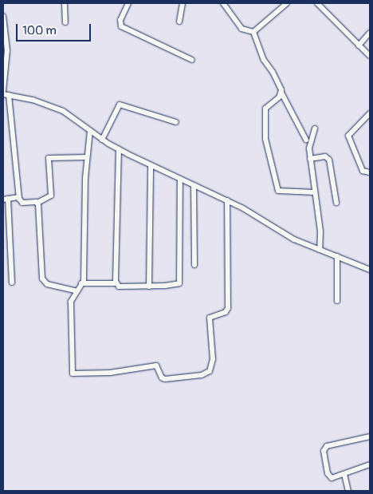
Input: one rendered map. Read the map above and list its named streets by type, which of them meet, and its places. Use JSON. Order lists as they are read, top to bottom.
{
  "scale_bar": "100 m"
}
